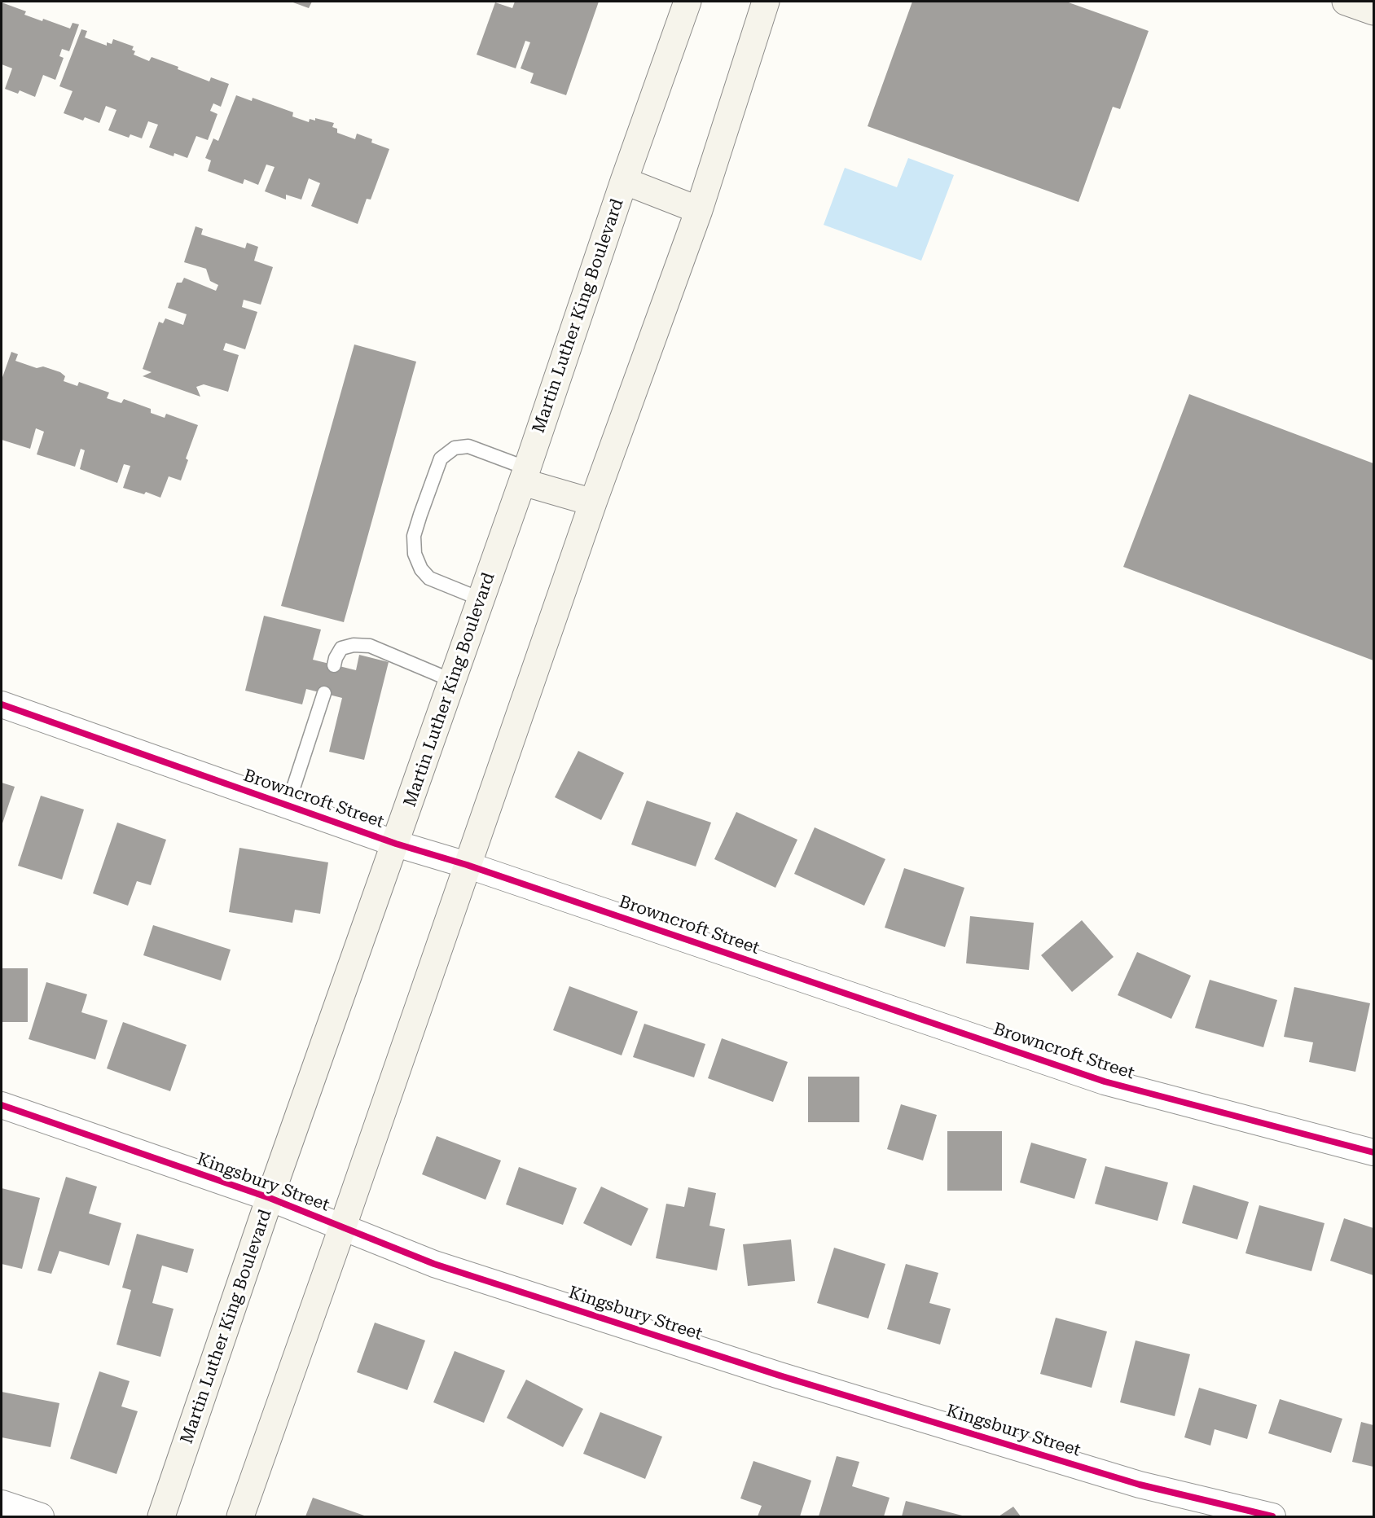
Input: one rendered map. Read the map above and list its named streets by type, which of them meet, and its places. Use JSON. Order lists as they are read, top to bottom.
{
  "streets": {
    "main road": ["Martin Luther King Boulevard"],
    "street": ["Browncroft Street", "Kingsbury Street"]
  },
  "crossings": [
    ["Martin Luther King Boulevard", "Browncroft Street"],
    ["Martin Luther King Boulevard", "Kingsbury Street"]
  ]
}
